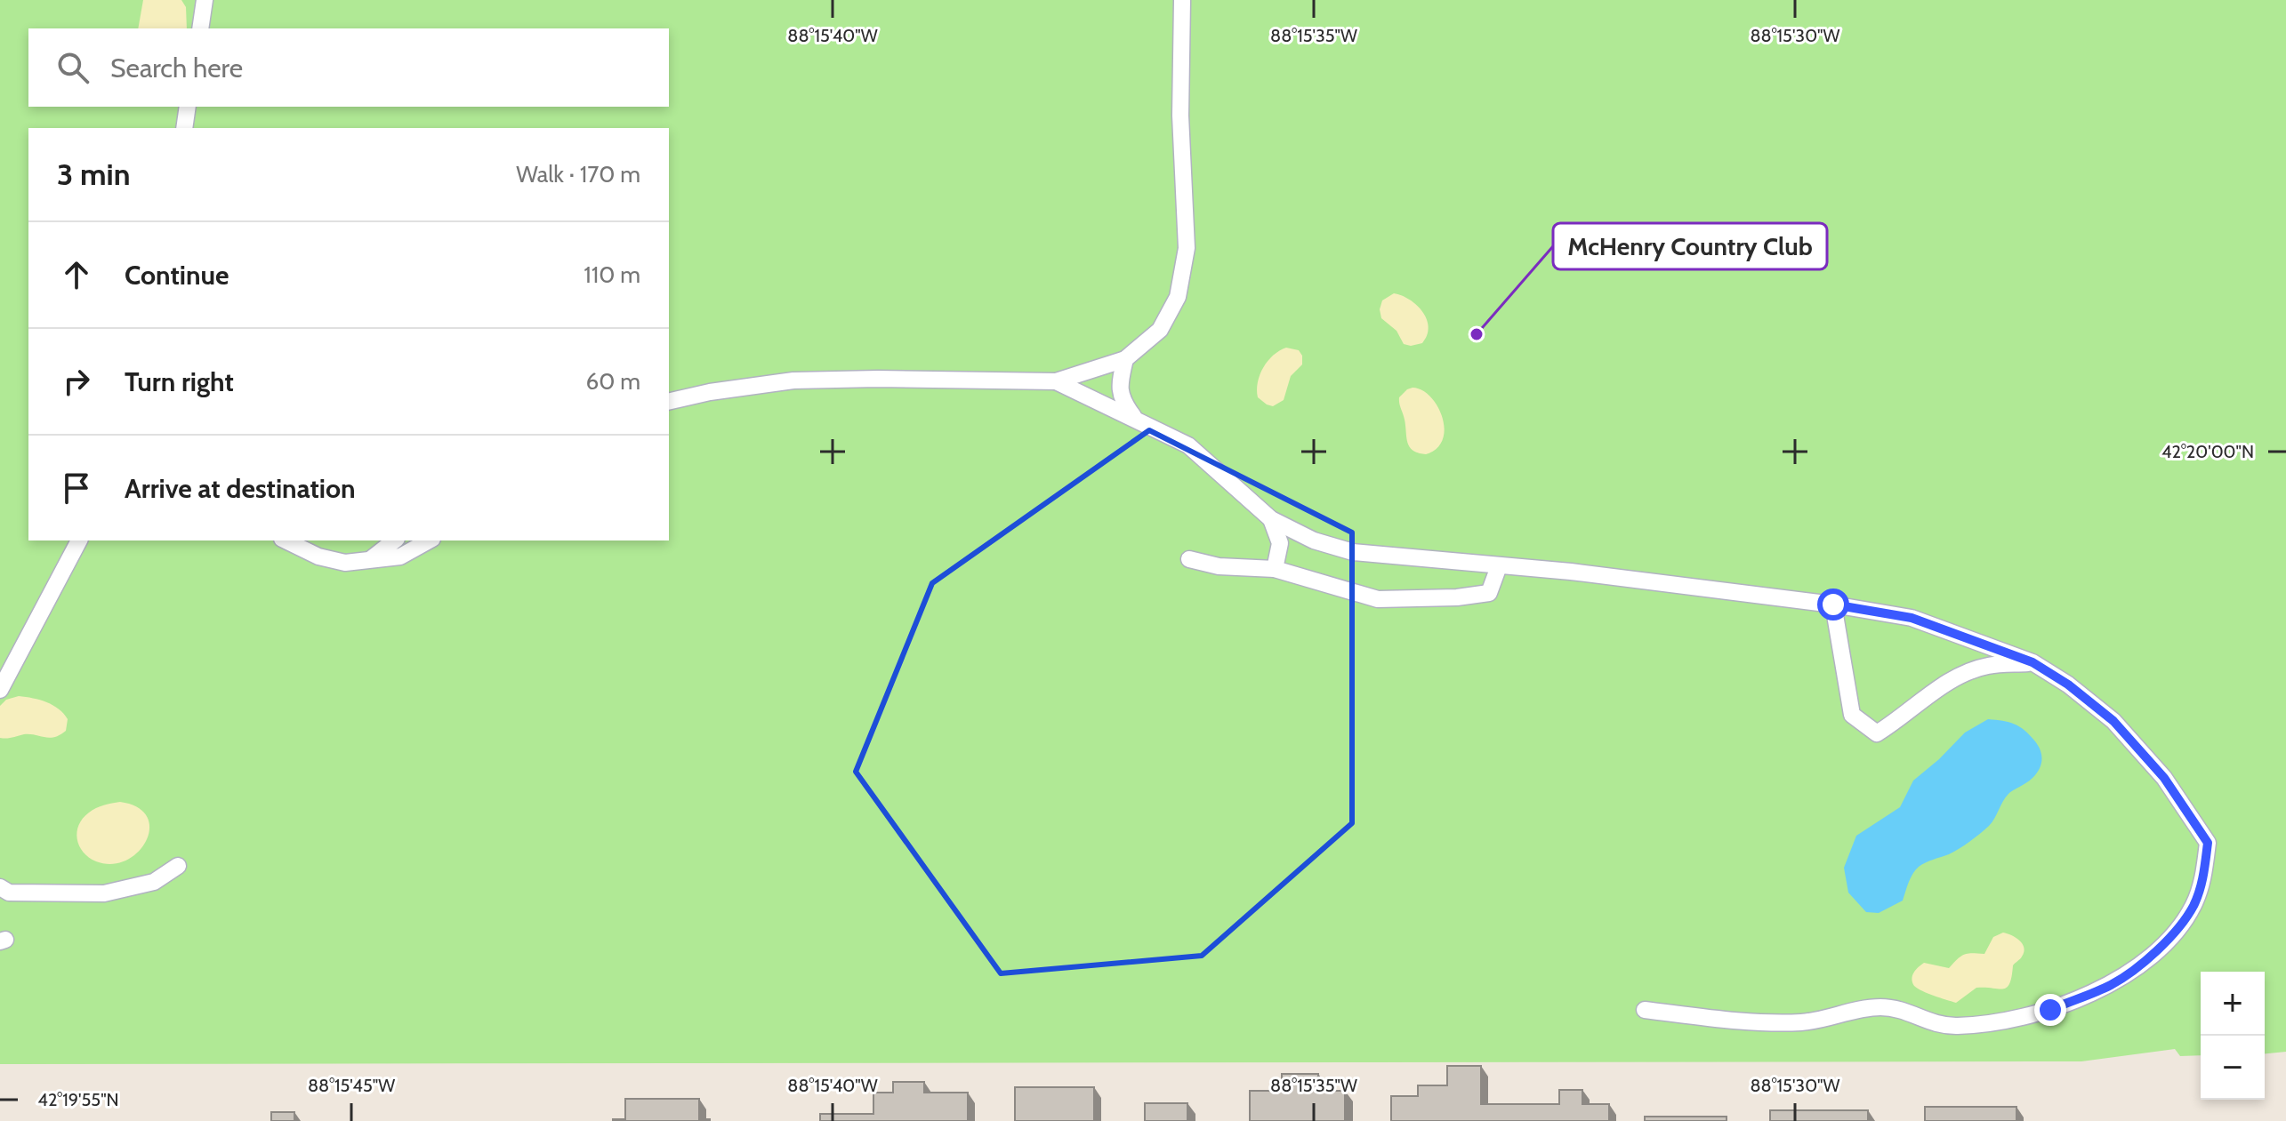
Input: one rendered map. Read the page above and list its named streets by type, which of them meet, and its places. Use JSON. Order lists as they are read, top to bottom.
{
  "places": ["McHenry Country Club"],
  "page": {
    "search": "Search here",
    "heading": ["3 min", "Walk · 170 m"],
    "list": [
      ["Continue", "110 m"],
      ["Turn right", "60 m"],
      "Arrive at destination"
    ],
    "map_buttons": ["+", "−"]
  },
  "coordinates": [
    "88°15'40\"W",
    "88°15'35\"W",
    "88°15'30\"W",
    "42°20'00\"N",
    "88°15'45\"W",
    "42°19'55\"N"
  ]
}
